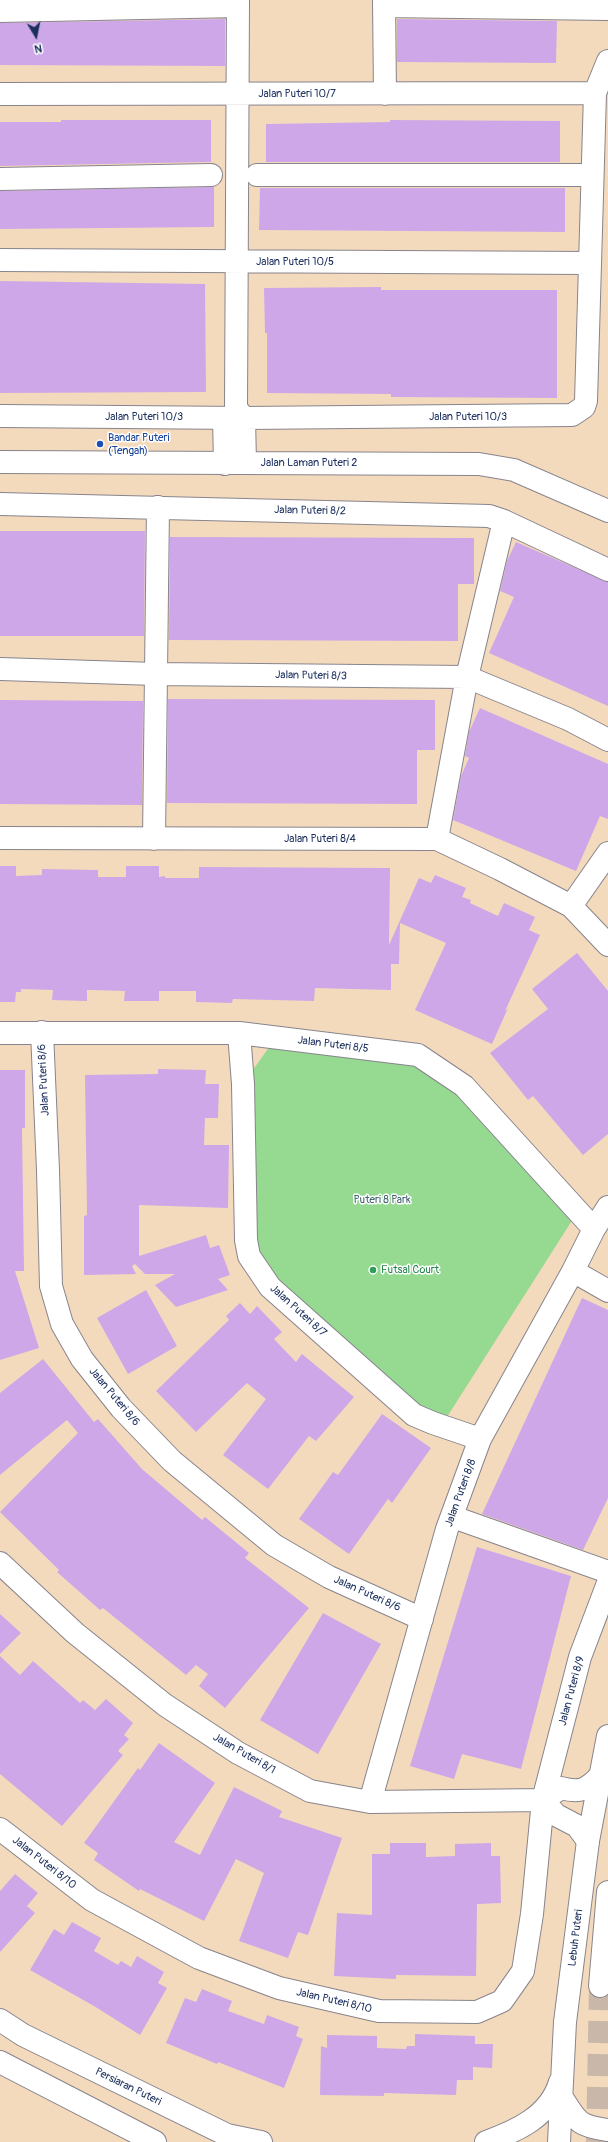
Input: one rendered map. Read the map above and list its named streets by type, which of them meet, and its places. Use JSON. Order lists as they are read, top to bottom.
{
  "streets": {
    "street": [
      "Jalan Puteri 10/7",
      "Jalan Puteri 10/5",
      "Jalan Puteri 10/3",
      "Jalan Laman Puteri 2",
      "Jalan Puteri 8/2",
      "Jalan Puteri 8/3",
      "Jalan Puteri 8/4",
      "Jalan Puteri 8/5",
      "Jalan Puteri 8/6",
      "Jalan Puteri 8/7",
      "Jalan Puteri 8/8",
      "Jalan Puteri 8/9",
      "Jalan Puteri 8/1",
      "Jalan Puteri 8/10",
      "Lebuh Puteri",
      "Persiaran Puteri"
    ]
  },
  "crossings": [
    ["Jalan Puteri 10/7", "Jalan Puteri 10/3"],
    ["Jalan Puteri 10/5", "Jalan Puteri 10/3"],
    ["Jalan Puteri 8/5", "Jalan Puteri 8/6"],
    ["Jalan Puteri 8/5", "Jalan Puteri 8/7"],
    ["Jalan Puteri 8/5", "Jalan Puteri 8/8"],
    ["Jalan Puteri 8/6", "Jalan Puteri 8/8"],
    ["Jalan Puteri 8/7", "Jalan Puteri 8/8"],
    ["Jalan Puteri 8/8", "Jalan Puteri 8/1"],
    ["Jalan Puteri 8/9", "Jalan Puteri 8/1"],
    ["Jalan Puteri 8/9", "Jalan Puteri 8/10"],
    ["Jalan Puteri 8/1", "Jalan Puteri 8/10"]
  ],
  "parks": ["Puteri 8 Park"],
  "places": ["Bandar Puteri (Tengah)", "Futsal Court"],
  "north": "bottom"
}
